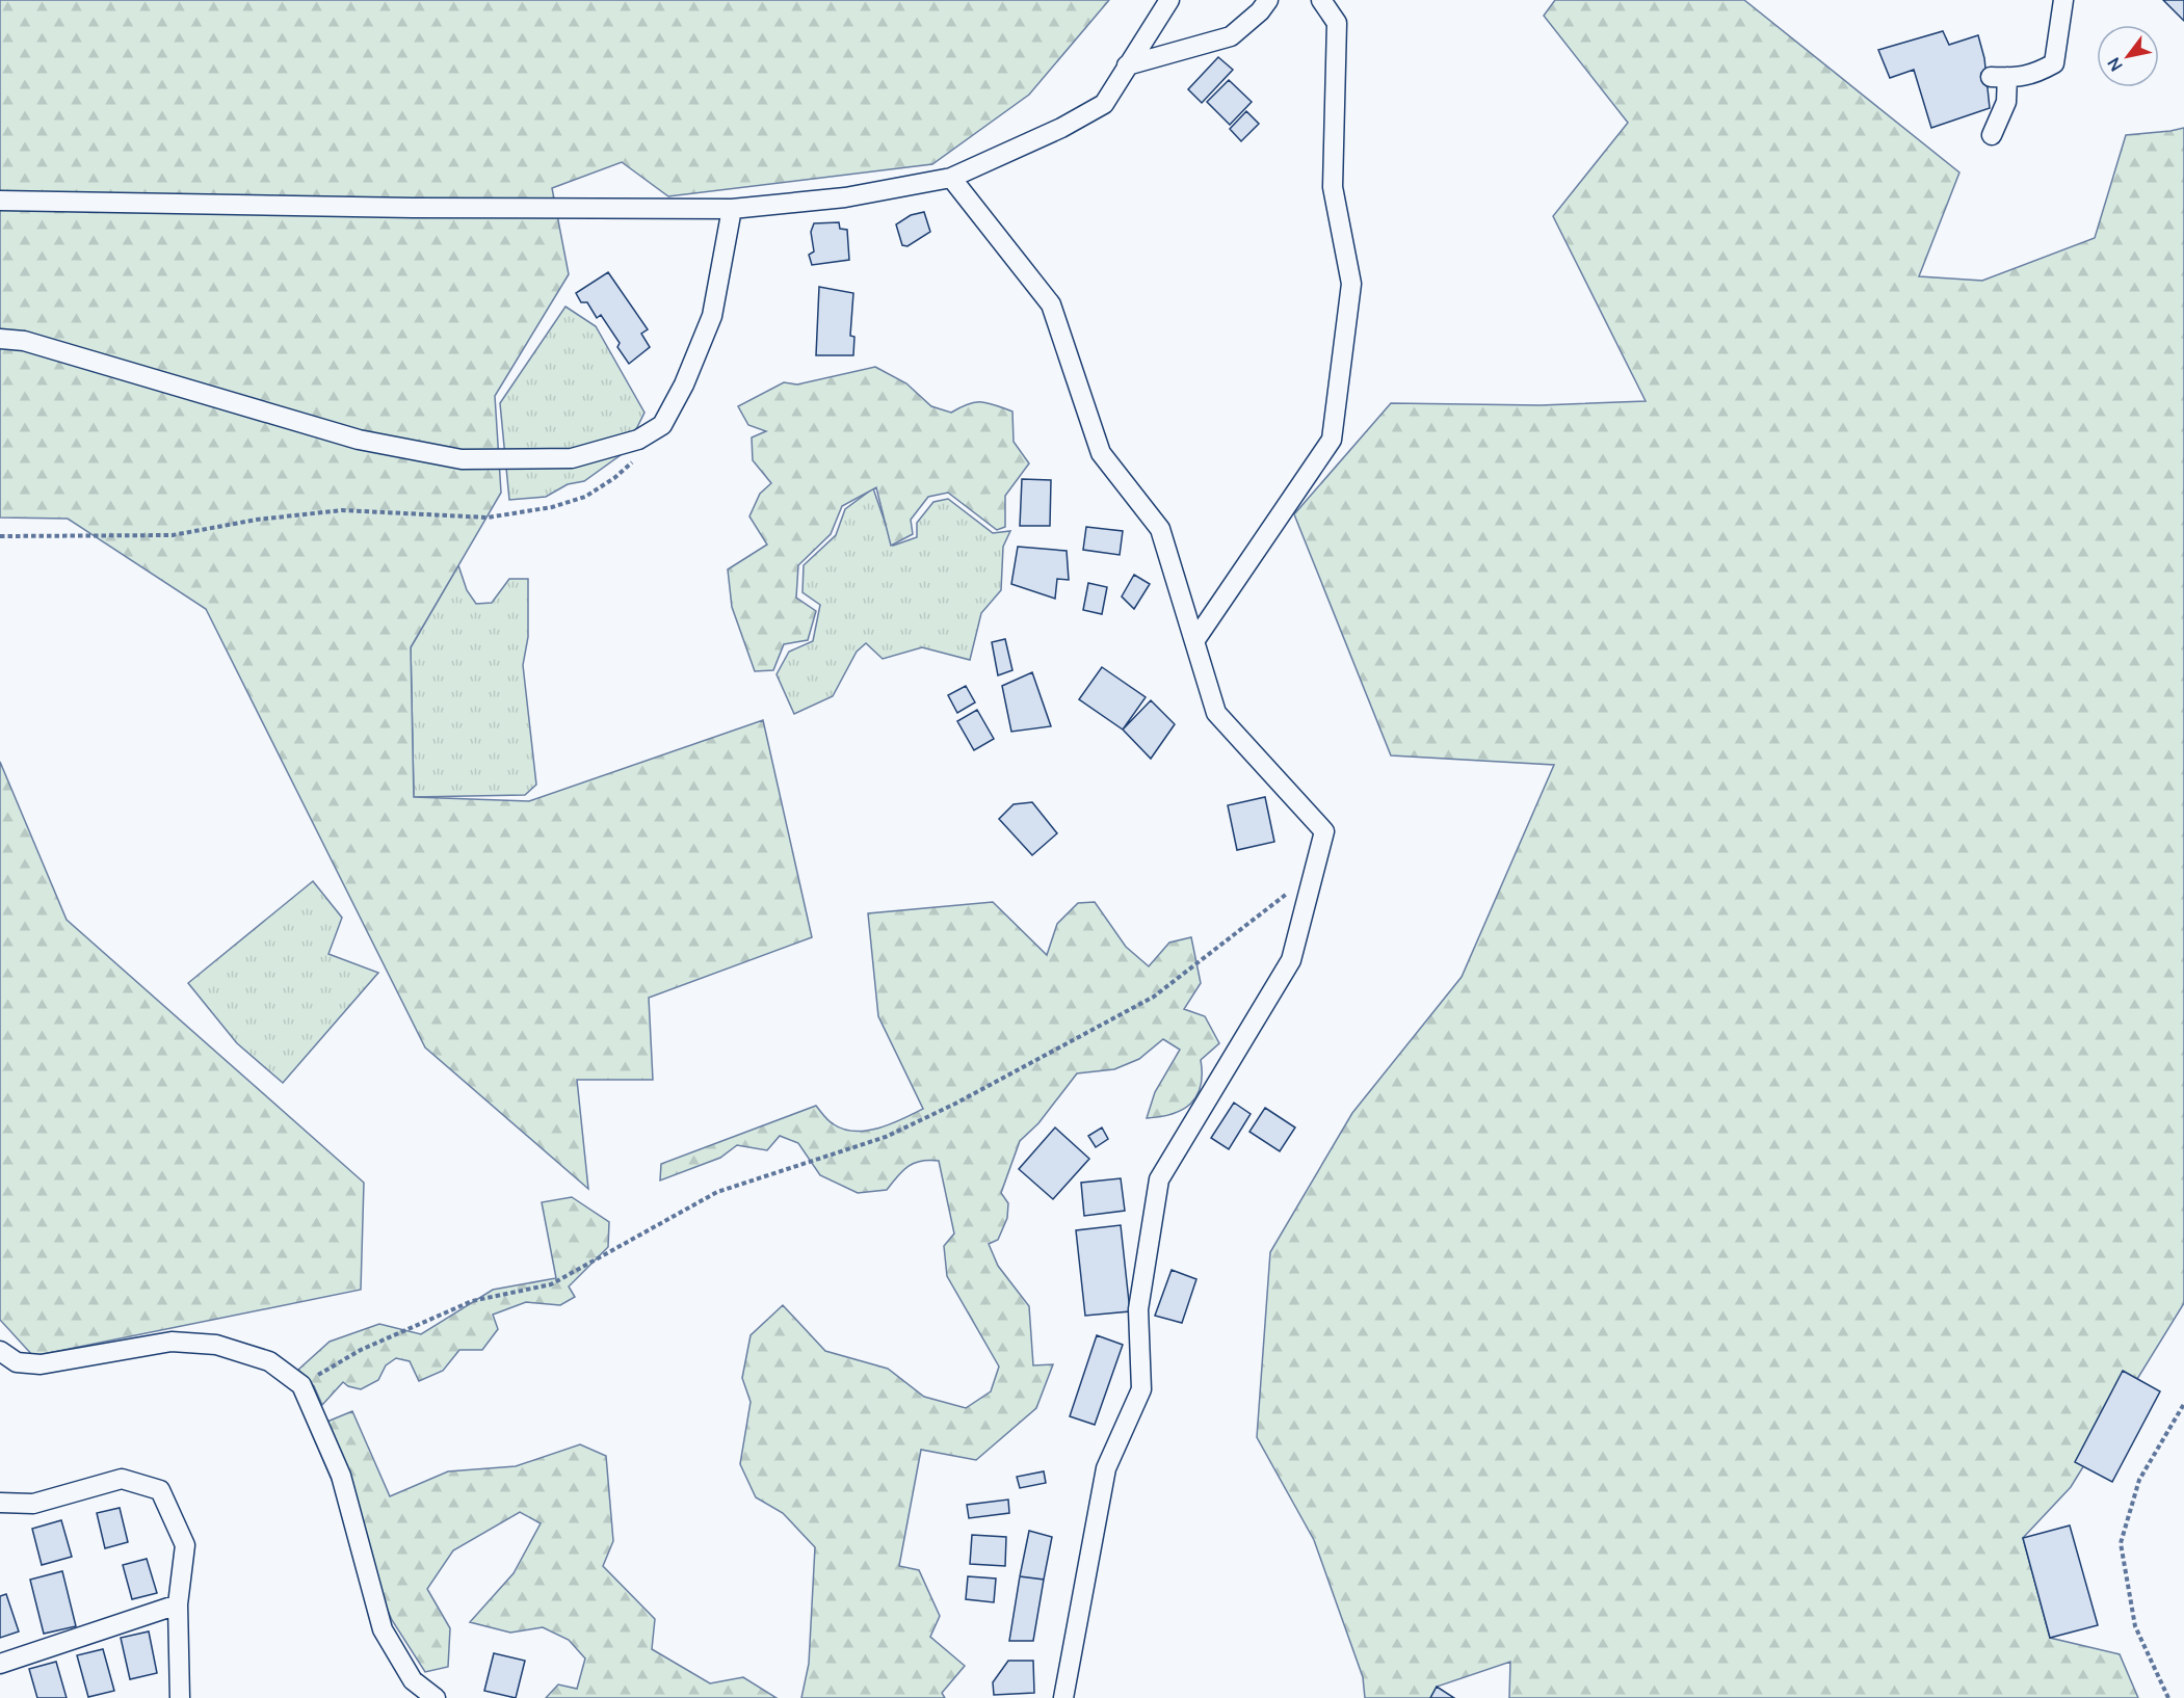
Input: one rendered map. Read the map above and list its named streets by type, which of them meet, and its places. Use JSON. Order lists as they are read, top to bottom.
{
  "north": "bottom left"
}
